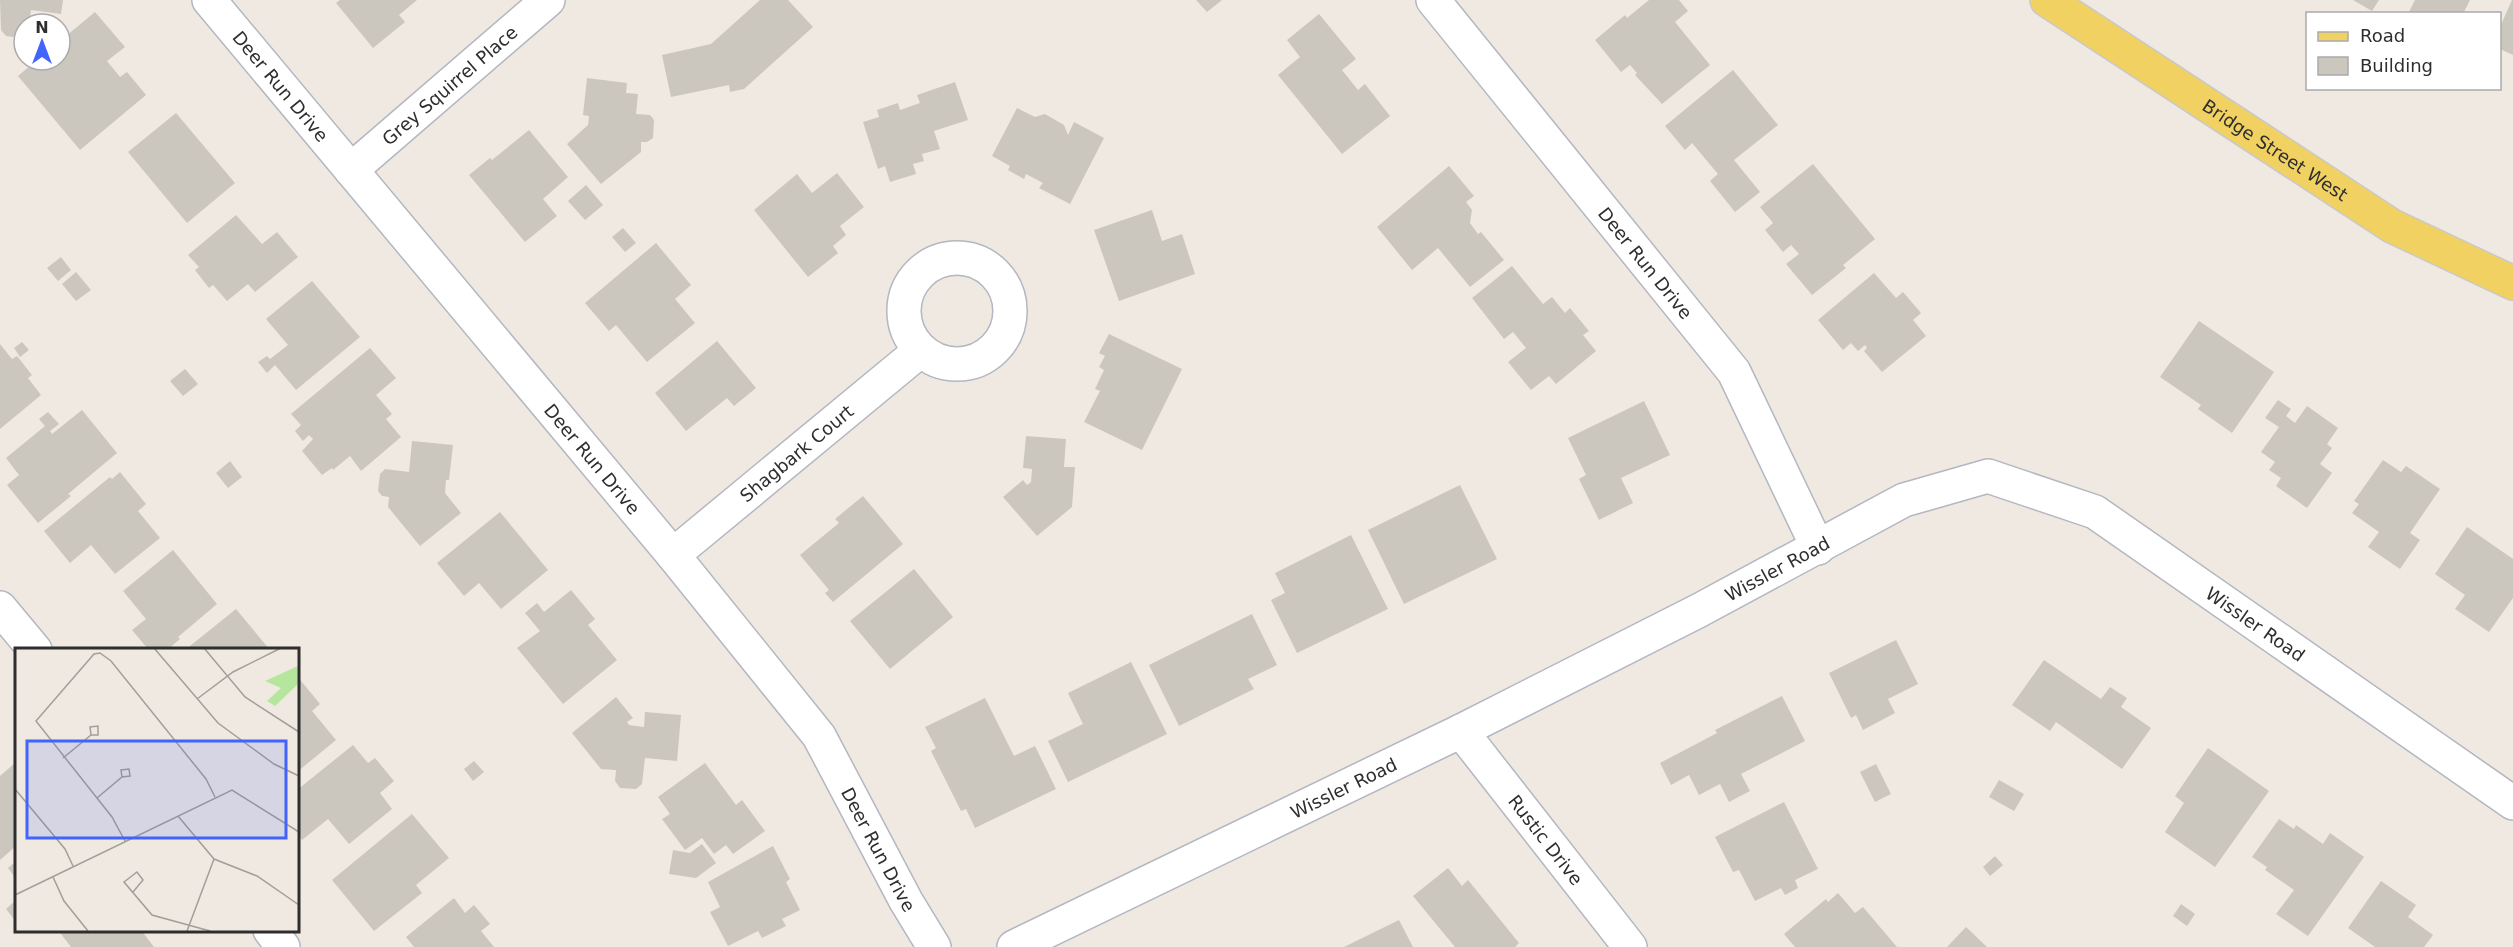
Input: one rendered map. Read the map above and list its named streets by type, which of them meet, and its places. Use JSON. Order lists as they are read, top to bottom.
{
  "streets": {
    "main road": ["Bridge Street West"],
    "street": [
      "Grey Squirrel Place",
      "Deer Run Drive",
      "Shagbark Court",
      "Wissler Road",
      "Rustic Drive"
    ]
  },
  "crossings": [
    ["Grey Squirrel Place", "Deer Run Drive"],
    ["Deer Run Drive", "Shagbark Court"],
    ["Deer Run Drive", "Wissler Road"],
    ["Wissler Road", "Rustic Drive"]
  ],
  "legend": ["Road", "Building"],
  "north": "top"
}
